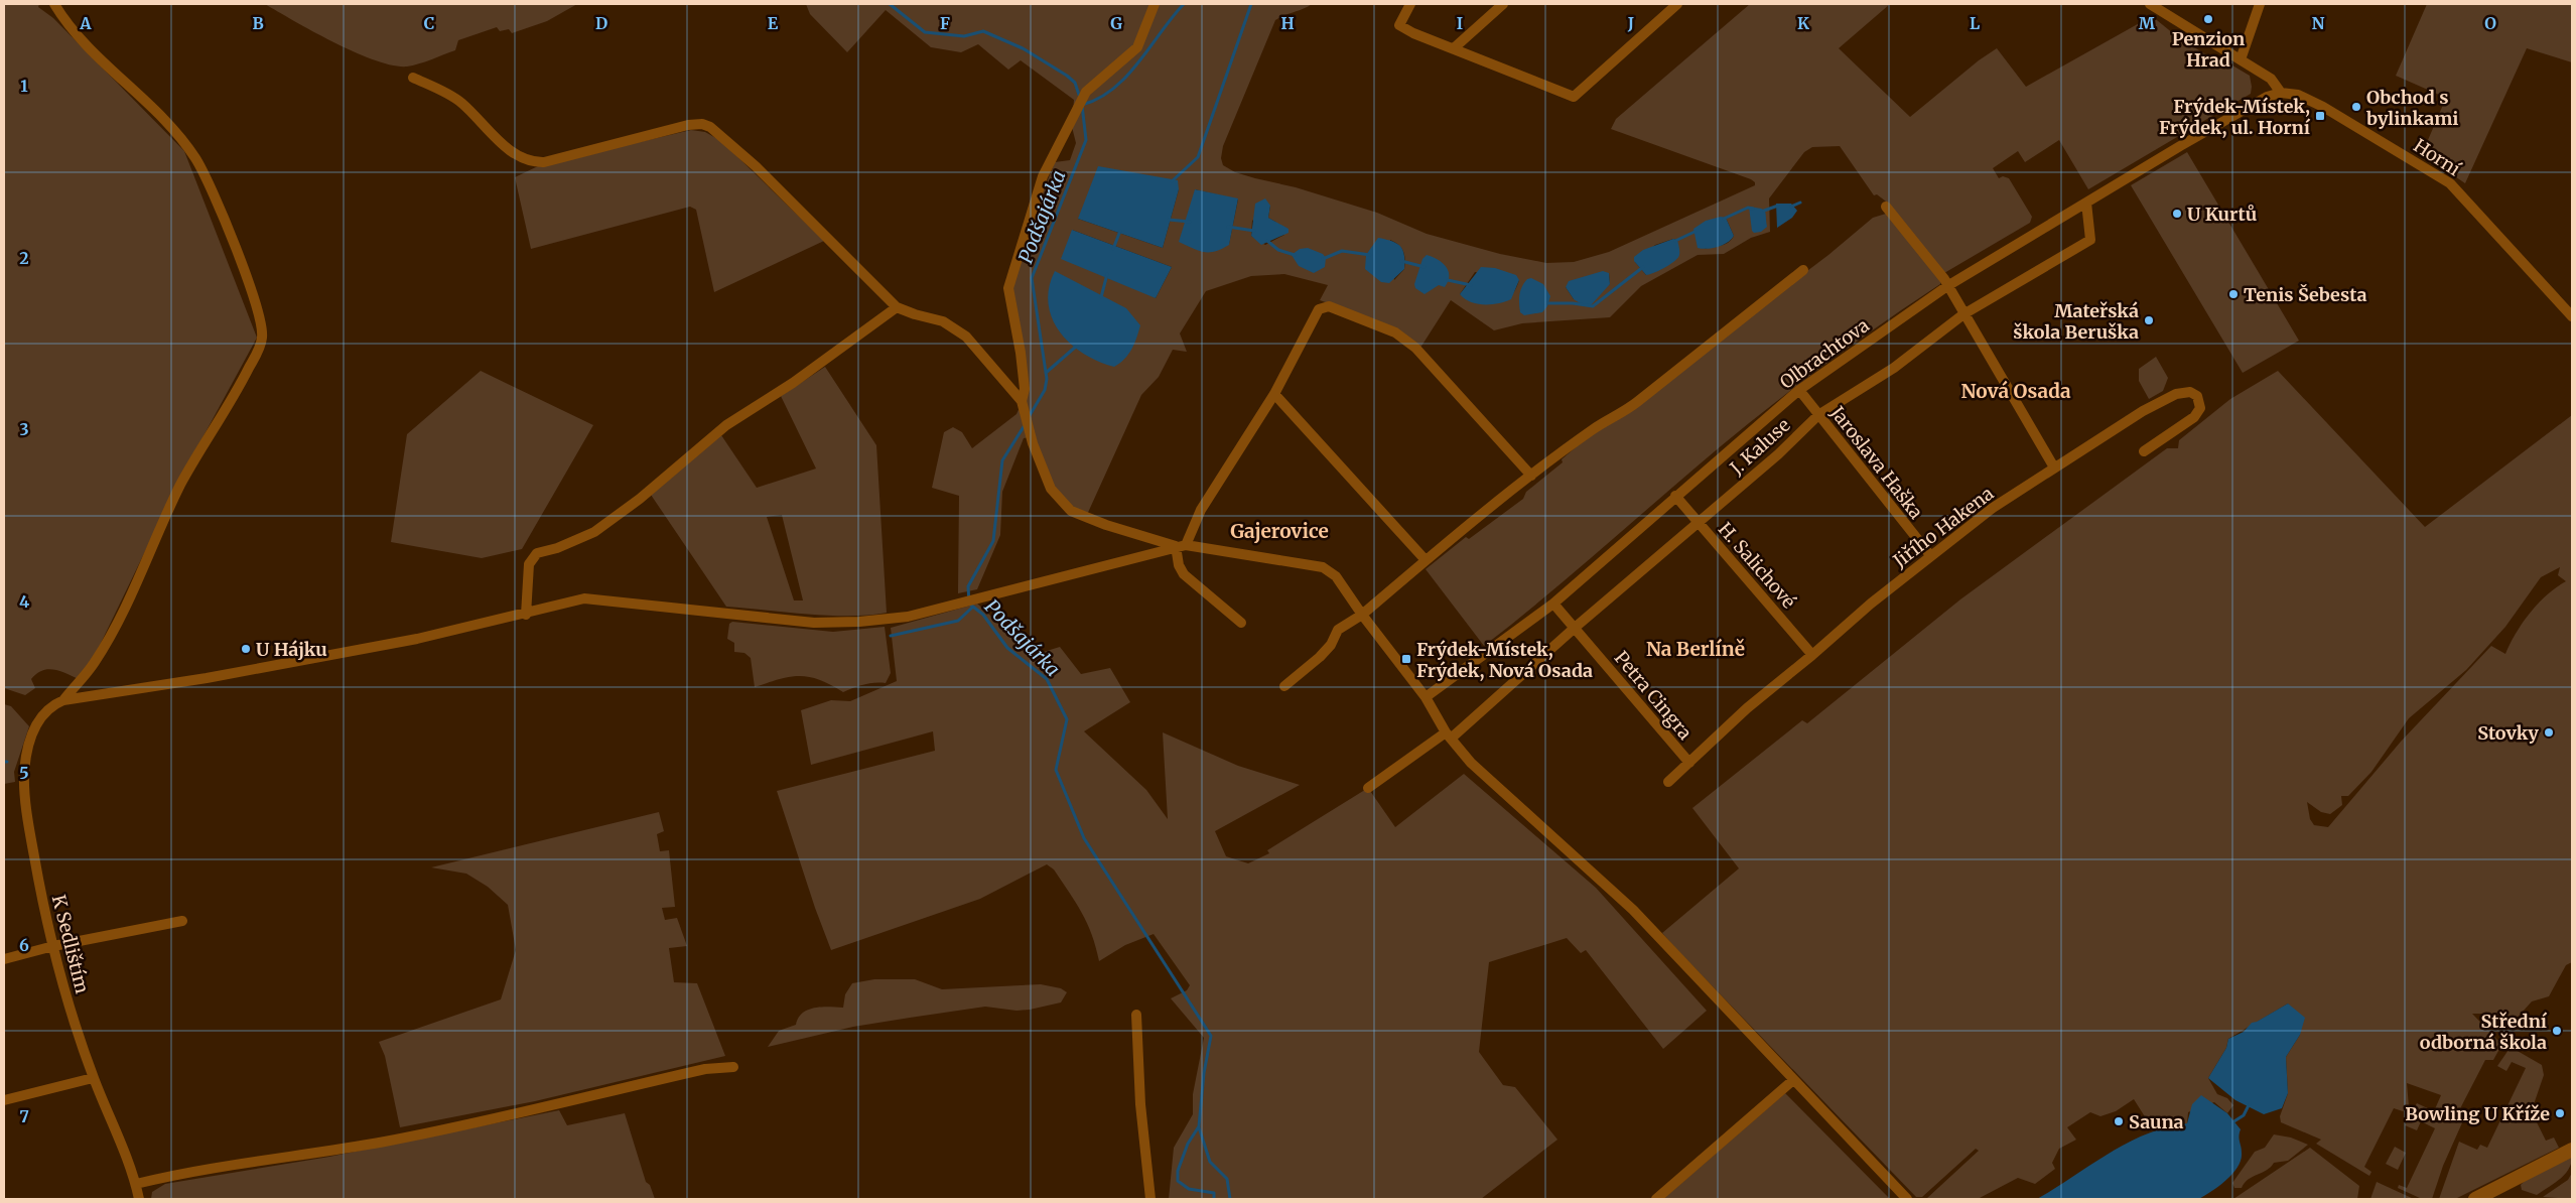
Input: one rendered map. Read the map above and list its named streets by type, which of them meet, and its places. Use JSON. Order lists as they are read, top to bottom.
{
  "streets": {
    "street": [
      "Horní",
      "Olbrachtova",
      "J. Kaluse",
      "Jaroslava Haška",
      "Jiřího Hakena",
      "H. Salichové",
      "Petra Cingra",
      "K Sedlištím"
    ]
  },
  "crossings": [
    ["Horní", "Olbrachtova"],
    ["Olbrachtova", "J. Kaluse"],
    ["Olbrachtova", "Jaroslava Haška"],
    ["Olbrachtova", "H. Salichové"],
    ["Olbrachtova", "Petra Cingra"],
    ["J. Kaluse", "Jaroslava Haška"],
    ["J. Kaluse", "H. Salichové"],
    ["J. Kaluse", "Petra Cingra"],
    ["Jaroslava Haška", "Jiřího Hakena"],
    ["Jiřího Hakena", "H. Salichové"],
    ["Jiřího Hakena", "Petra Cingra"]
  ],
  "districts": ["Nová Osada", "Gajerovice", "Na Berlíně"],
  "water": ["Podšajárka"],
  "places": {
    "other": [
      "Penzion Hrad",
      "Obchod s bylinkami",
      "U Kurtů",
      "Tenis Šebesta",
      "Mateřská škola Beruška",
      "U Hájku",
      "Stovky",
      "Střední odborná škola",
      "Bowling U Kříže",
      "Sauna"
    ],
    "transit": ["Frýdek-Místek, Frýdek, ul. Horní", "Frýdek-Místek, Frýdek, Nová Osada"]
  },
  "grid": {
    "columns": [
      "A",
      "B",
      "C",
      "D",
      "E",
      "F",
      "G",
      "H",
      "I",
      "J",
      "K",
      "L",
      "M",
      "N",
      "O"
    ],
    "rows": [
      "1",
      "2",
      "3",
      "4",
      "5",
      "6",
      "7"
    ]
  }
}
